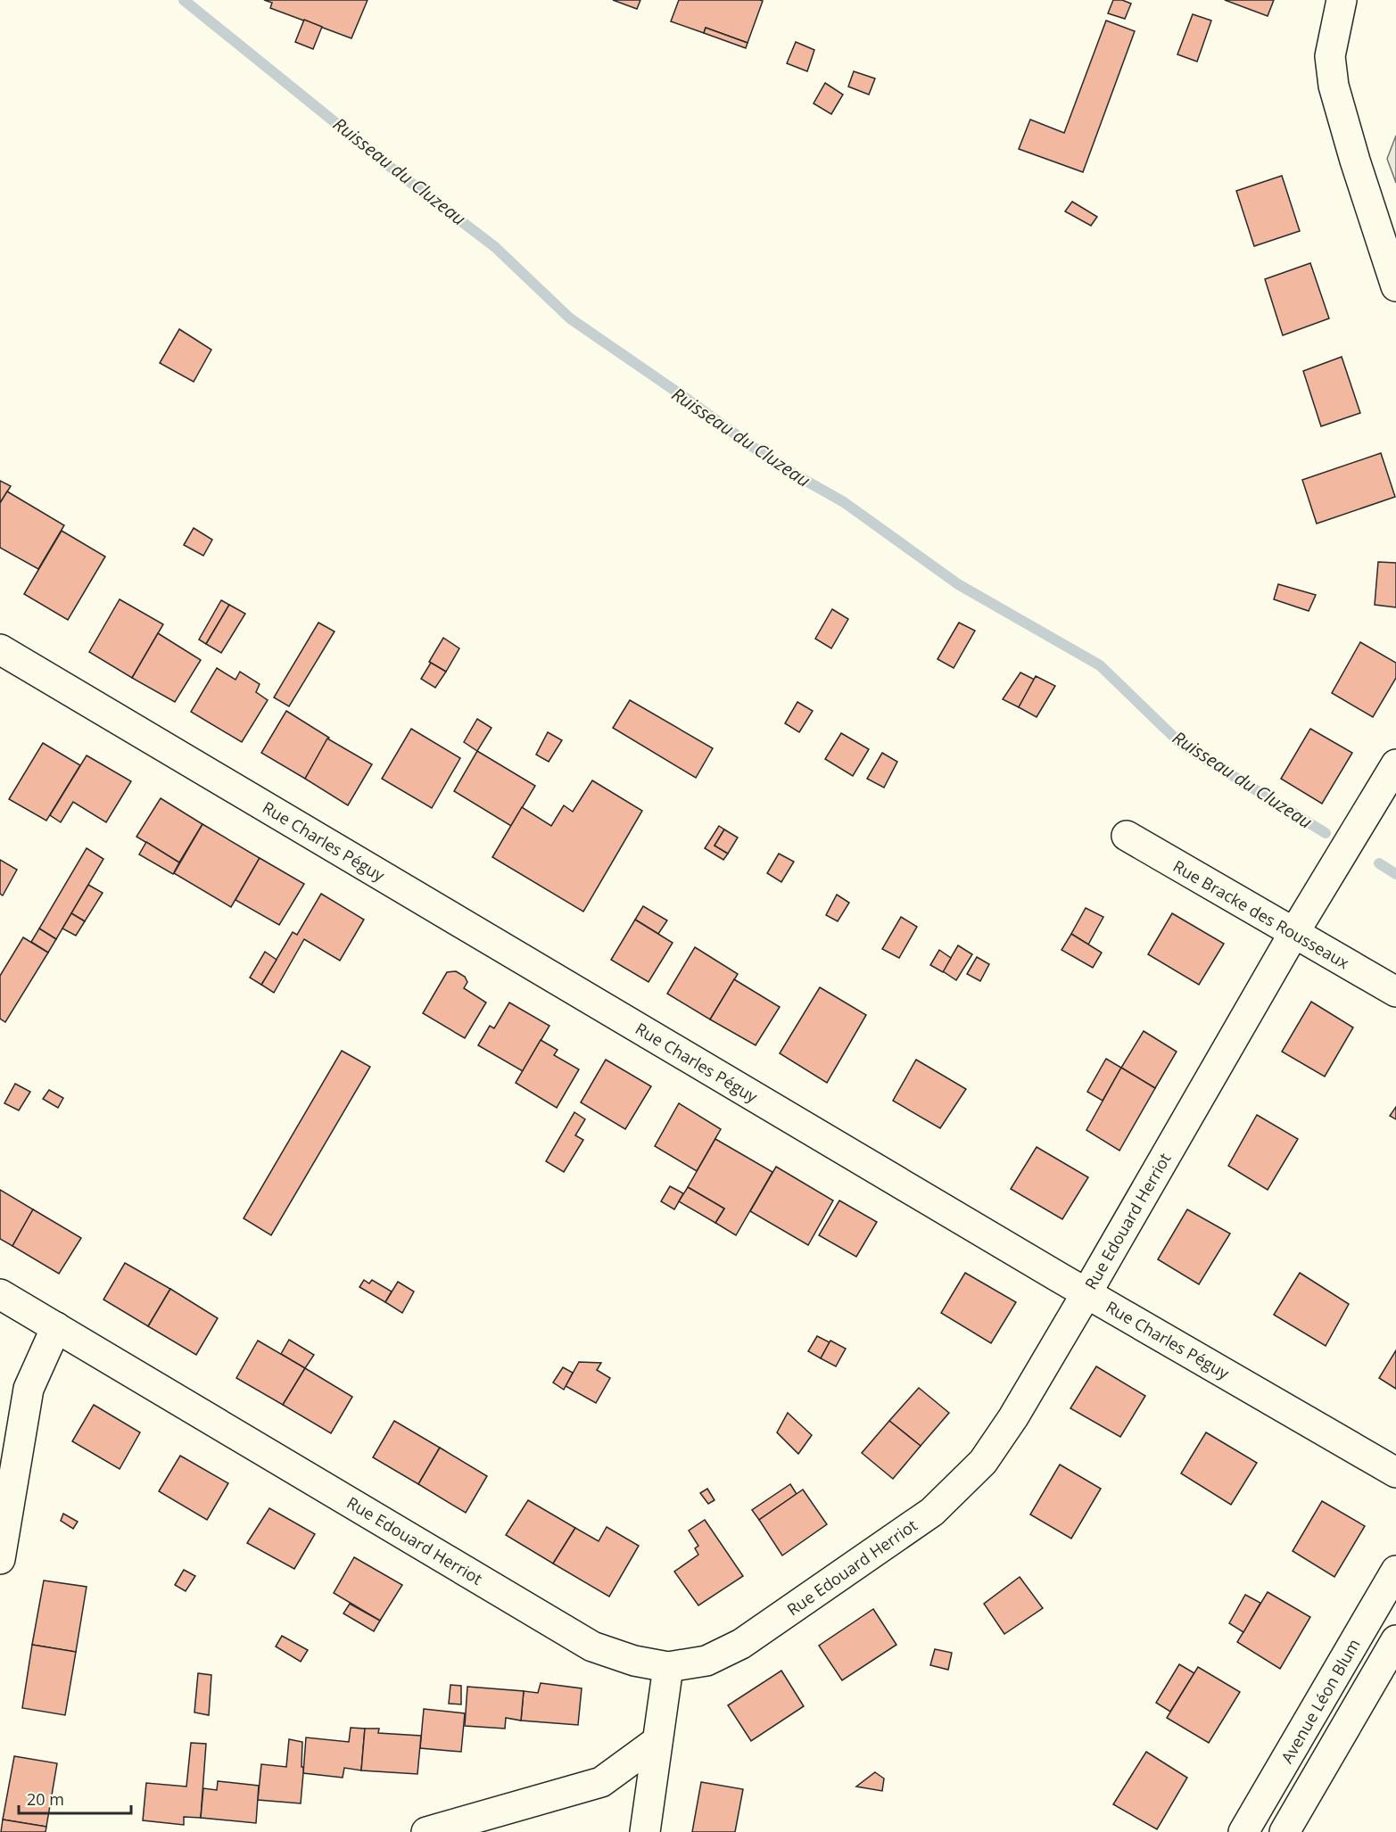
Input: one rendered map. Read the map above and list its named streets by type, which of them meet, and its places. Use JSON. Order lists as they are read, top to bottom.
{
  "streets": {
    "street": [
      "Rue Charles Péguy",
      "Rue Bracke des Rousseaux",
      "Rue Edouard Herriot",
      "Avenue Léon Blum"
    ]
  },
  "crossings": [
    ["Rue Charles Péguy", "Rue Edouard Herriot"],
    ["Rue Bracke des Rousseaux", "Rue Edouard Herriot"]
  ],
  "water": ["Ruisseau du Cluzeau"],
  "scale_bar": "20 m"
}
